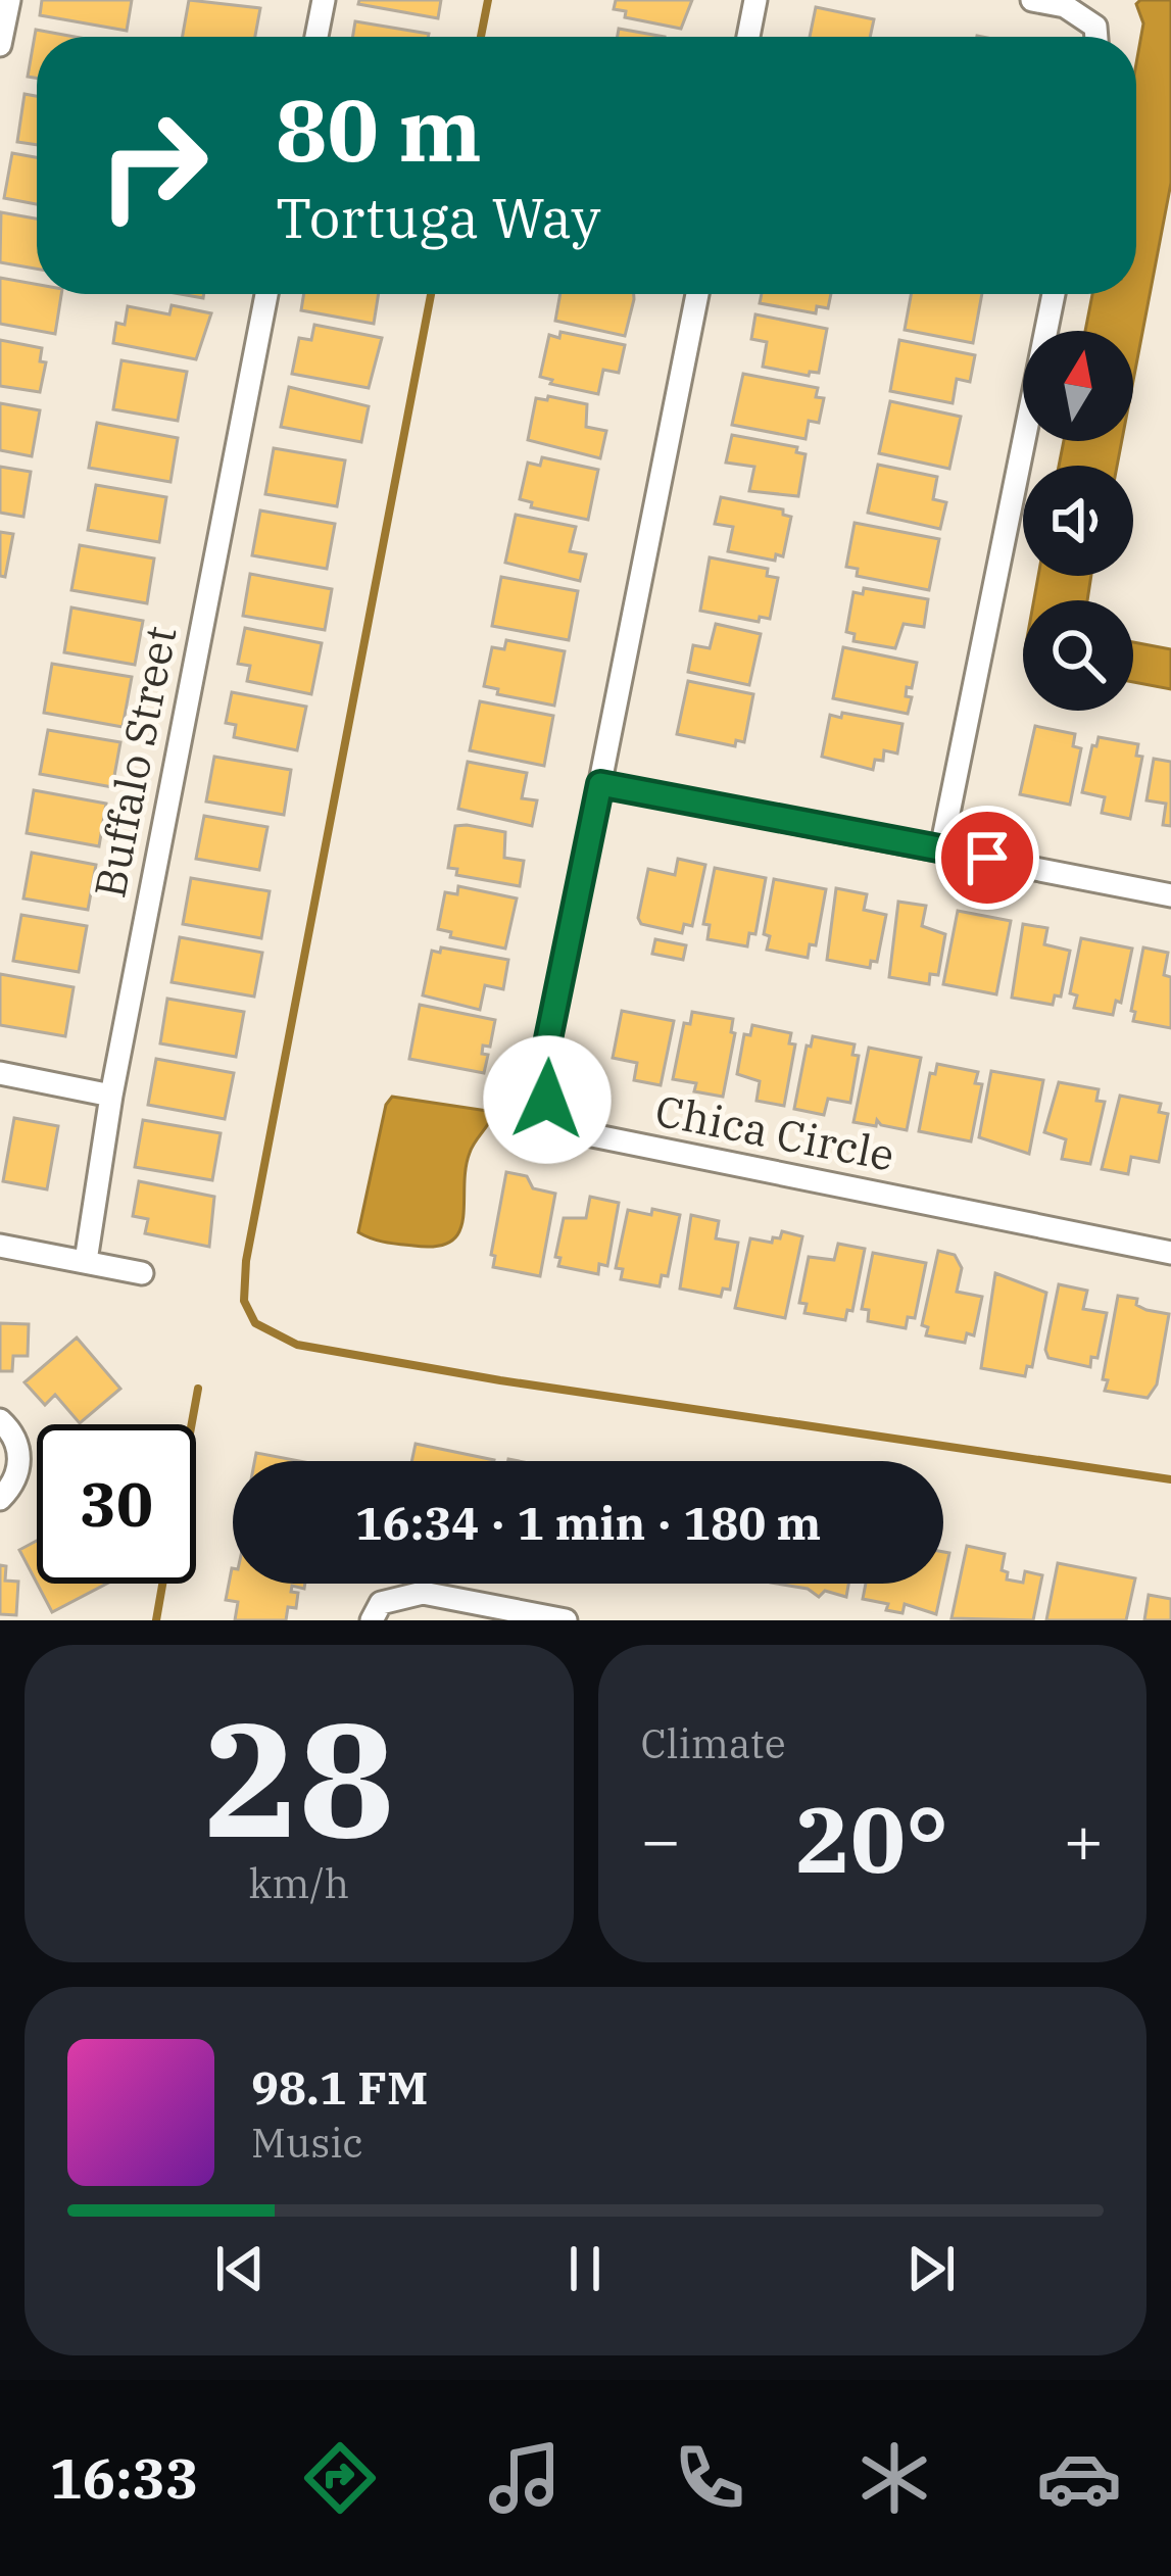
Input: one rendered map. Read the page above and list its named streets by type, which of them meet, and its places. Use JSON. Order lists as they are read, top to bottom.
{
  "streets": {
    "street": ["Buffalo Street", "Chica Circle"]
  },
  "north": "top",
  "page": {
    "turn": ["80 m", "Tortuga Way"],
    "limit": "30",
    "trip": "16:34 · 1 min · 180 m",
    "tile": [
      ["28", "km/h"],
      "Climate"
    ],
    "heat": ["−", "20°", "+"],
    "song": ["98.1 FM", "Music"],
    "tabs": "16:33"
  }
}
